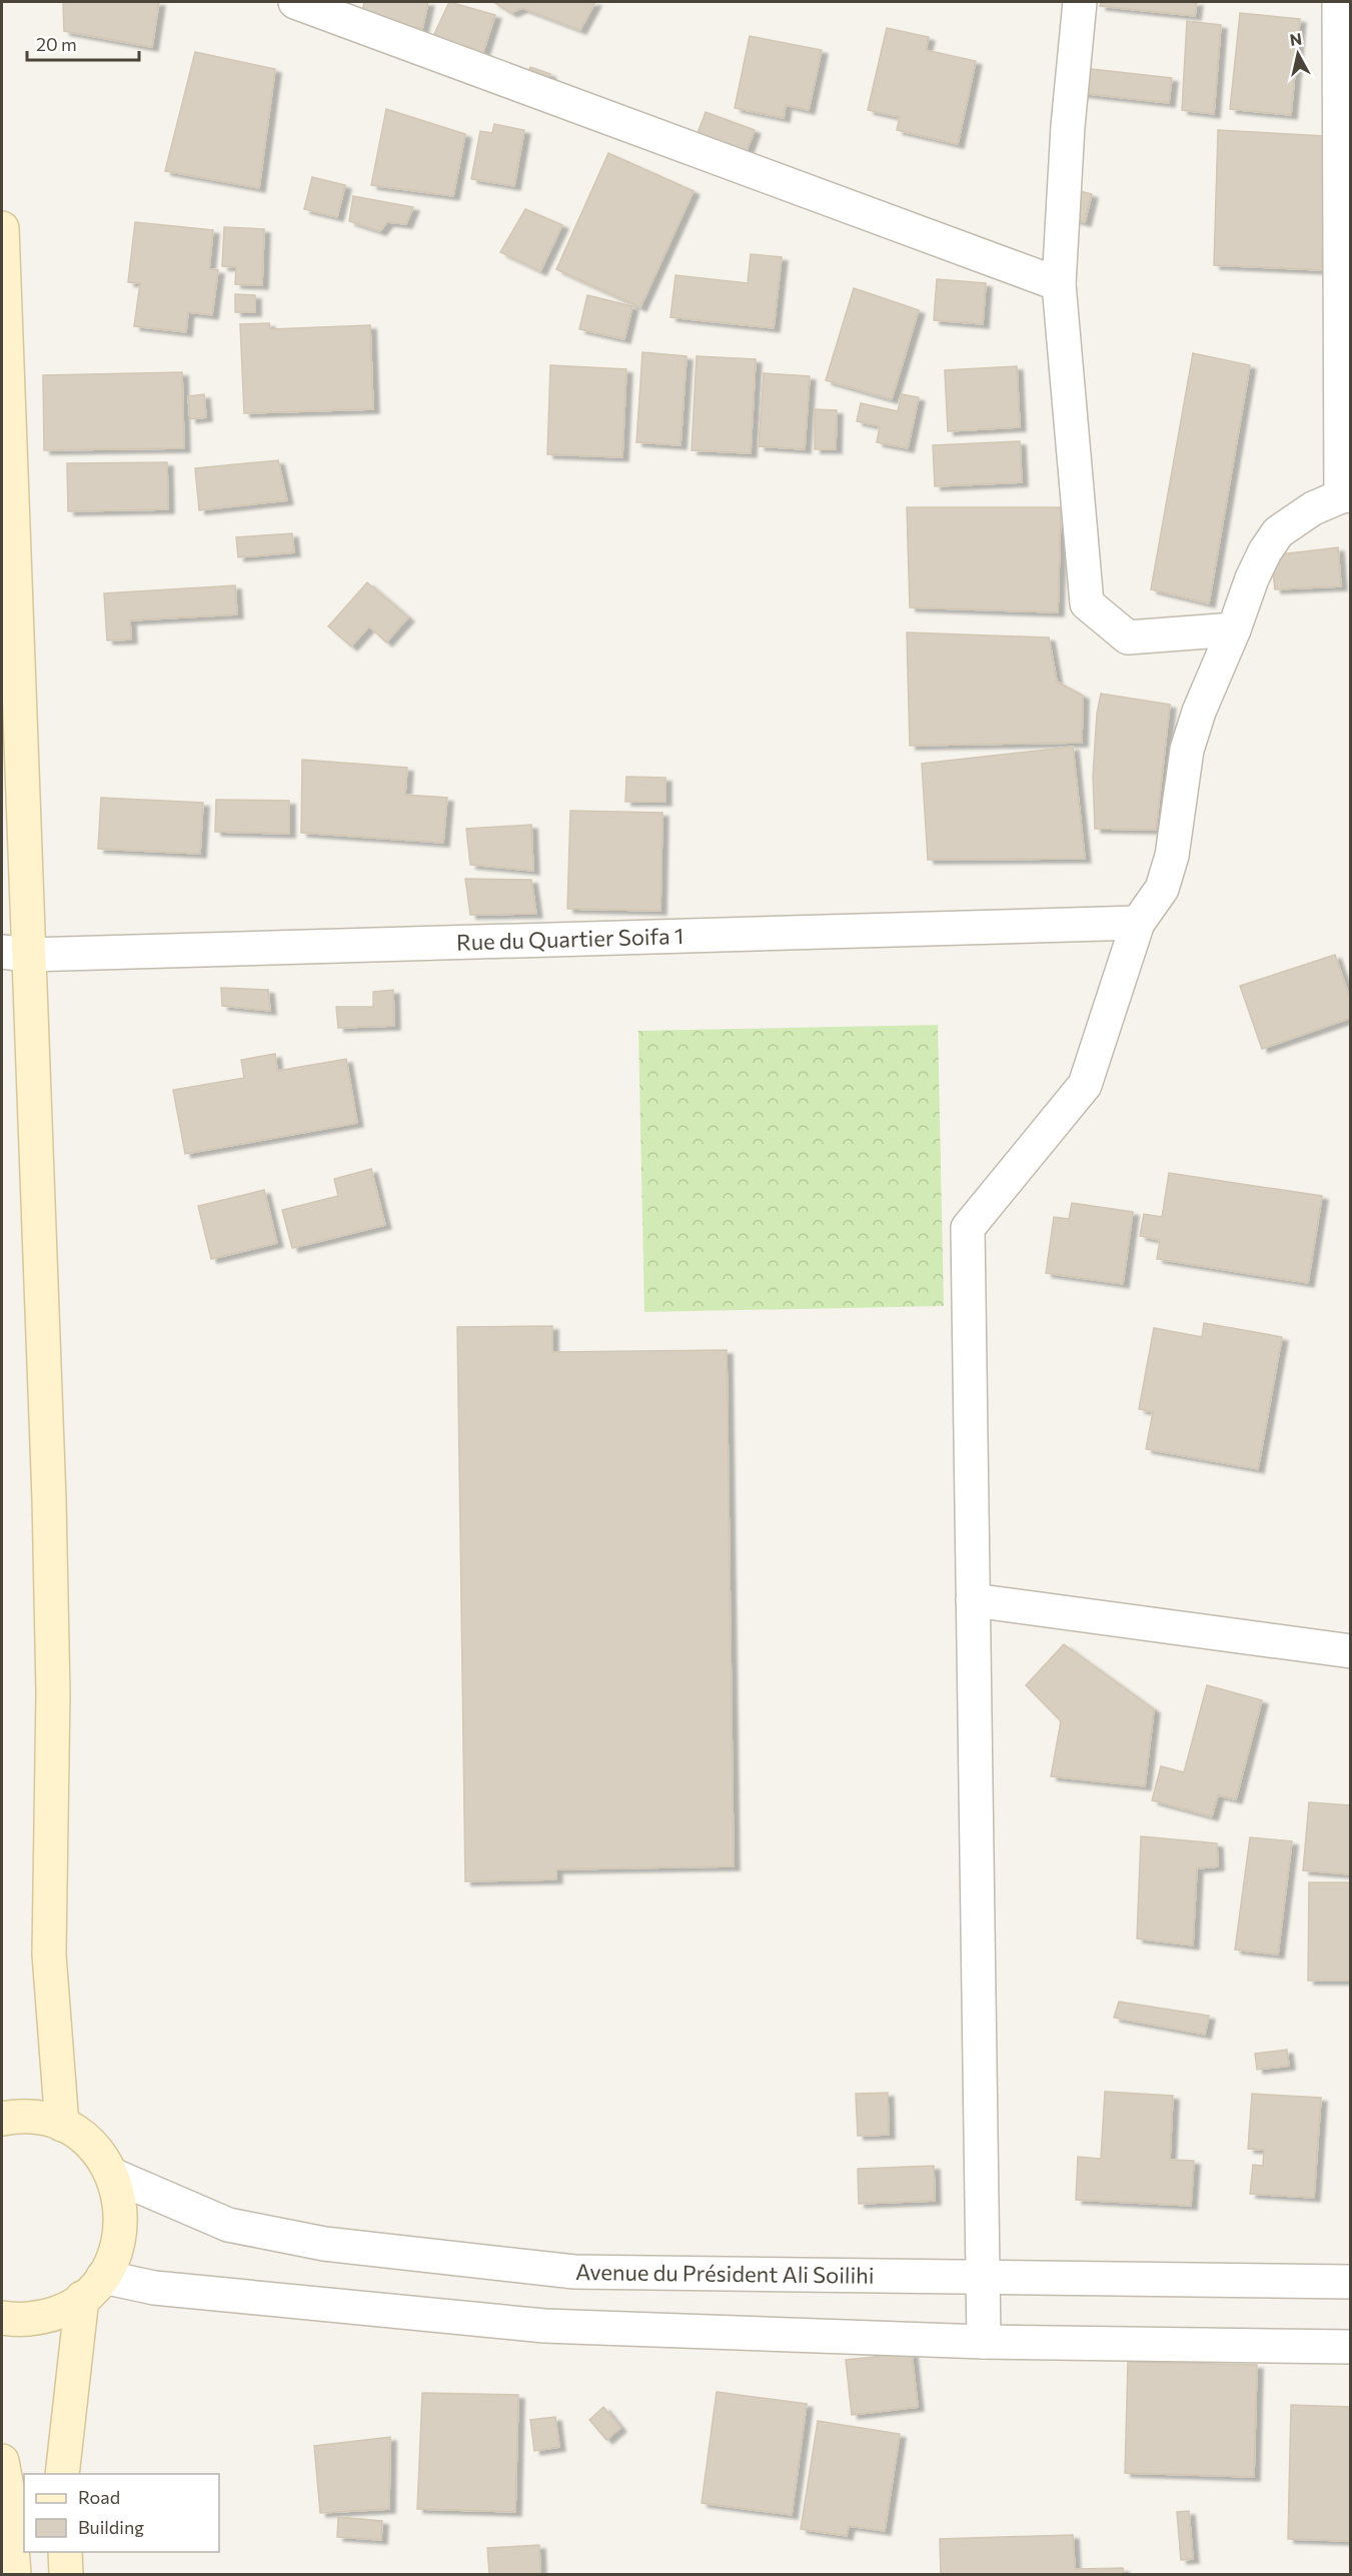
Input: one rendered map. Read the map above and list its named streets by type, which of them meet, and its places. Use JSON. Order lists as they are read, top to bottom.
{
  "streets": {
    "street": ["Rue du Quartier Soifa 1", "Avenue du Président Ali Soilihi"]
  },
  "legend": ["Road", "Building"],
  "scale_bar": "20 m",
  "north": "top"
}
